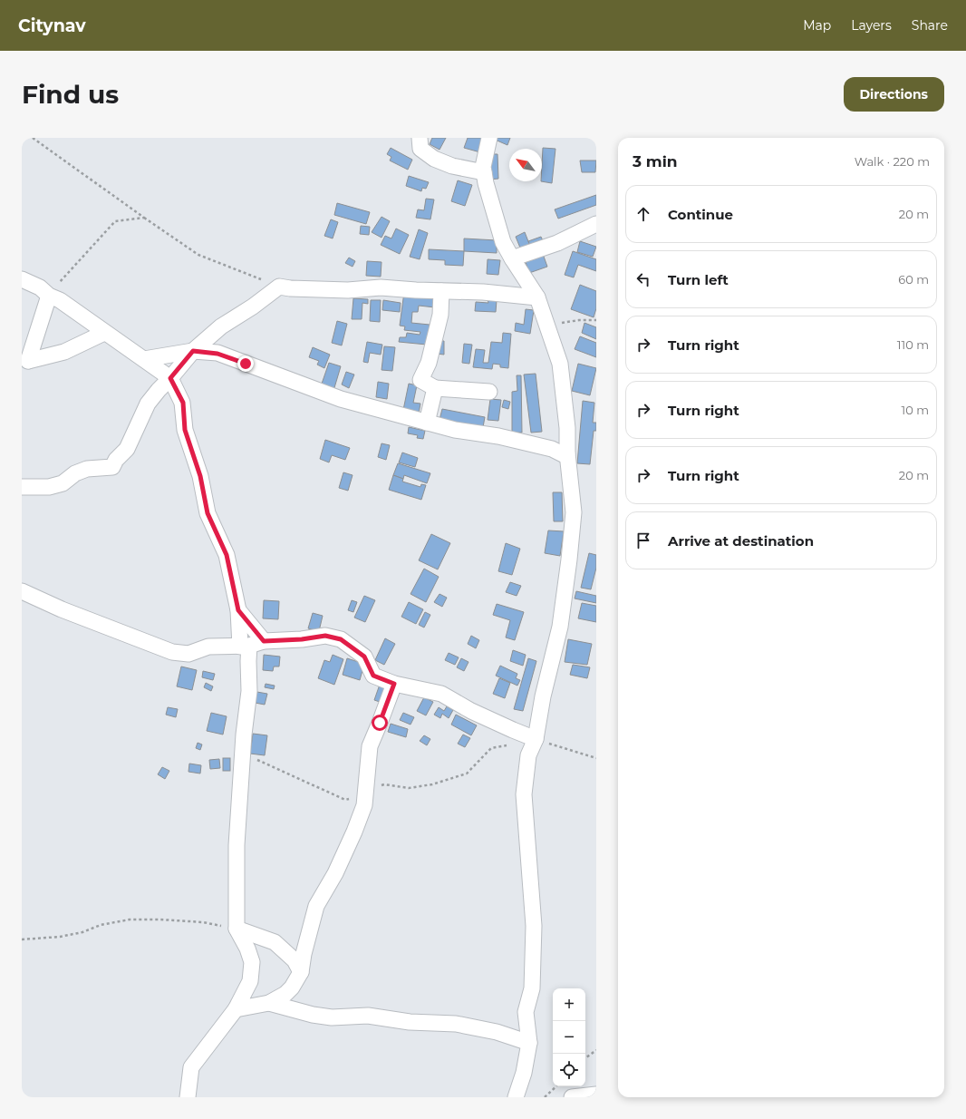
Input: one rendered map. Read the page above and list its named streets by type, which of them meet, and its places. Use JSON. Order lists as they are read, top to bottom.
{
  "north": "top left",
  "page": {
    "header": "Citynav",
    "nav": ["Map", "Layers", "Share"],
    "buttons": "Directions",
    "title": "Find us",
    "heading": ["3 min", "Walk · 220 m"],
    "list": [
      ["Continue", "20 m"],
      ["Turn left", "60 m"],
      ["Turn right", "110 m"],
      ["Turn right", "10 m"],
      ["Turn right", "20 m"],
      "Arrive at destination"
    ],
    "map_buttons": ["+", "−"]
  }
}
